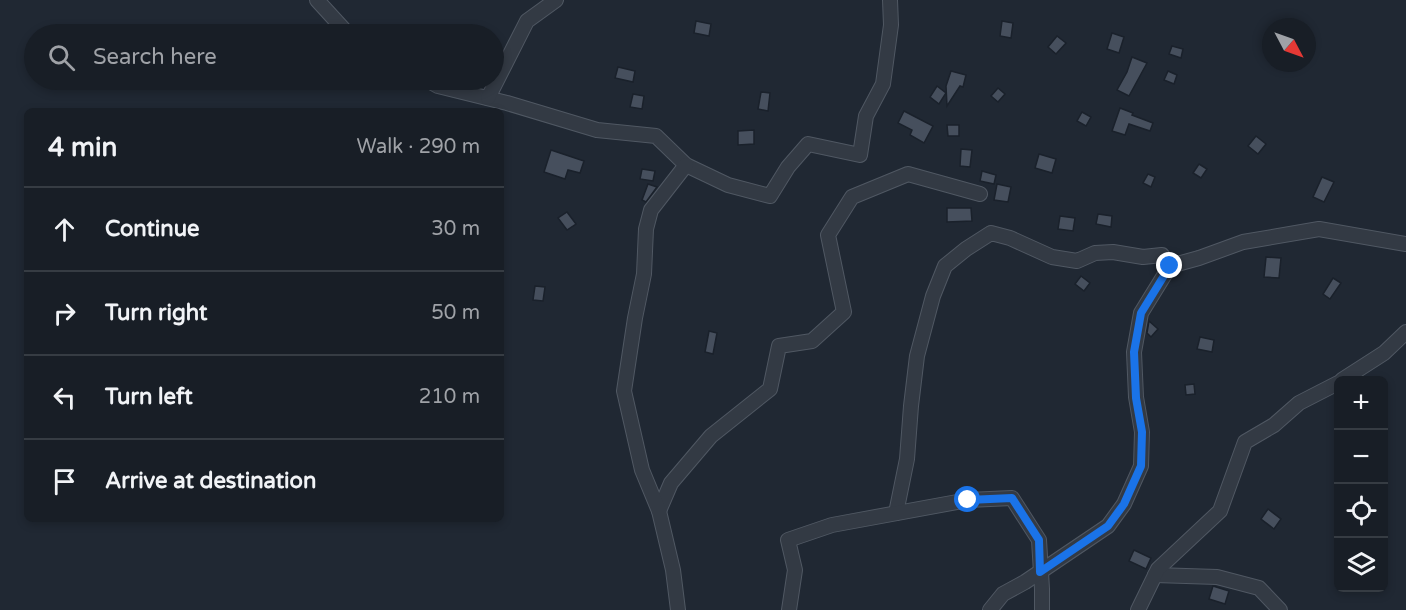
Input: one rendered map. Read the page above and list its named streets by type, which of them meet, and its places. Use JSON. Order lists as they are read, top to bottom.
{
  "north": "bottom right",
  "page": {
    "search": "Search here",
    "heading": ["4 min", "Walk · 290 m"],
    "list": [
      ["Continue", "30 m"],
      ["Turn right", "50 m"],
      ["Turn left", "210 m"],
      "Arrive at destination"
    ],
    "map_buttons": ["+", "−"]
  }
}
